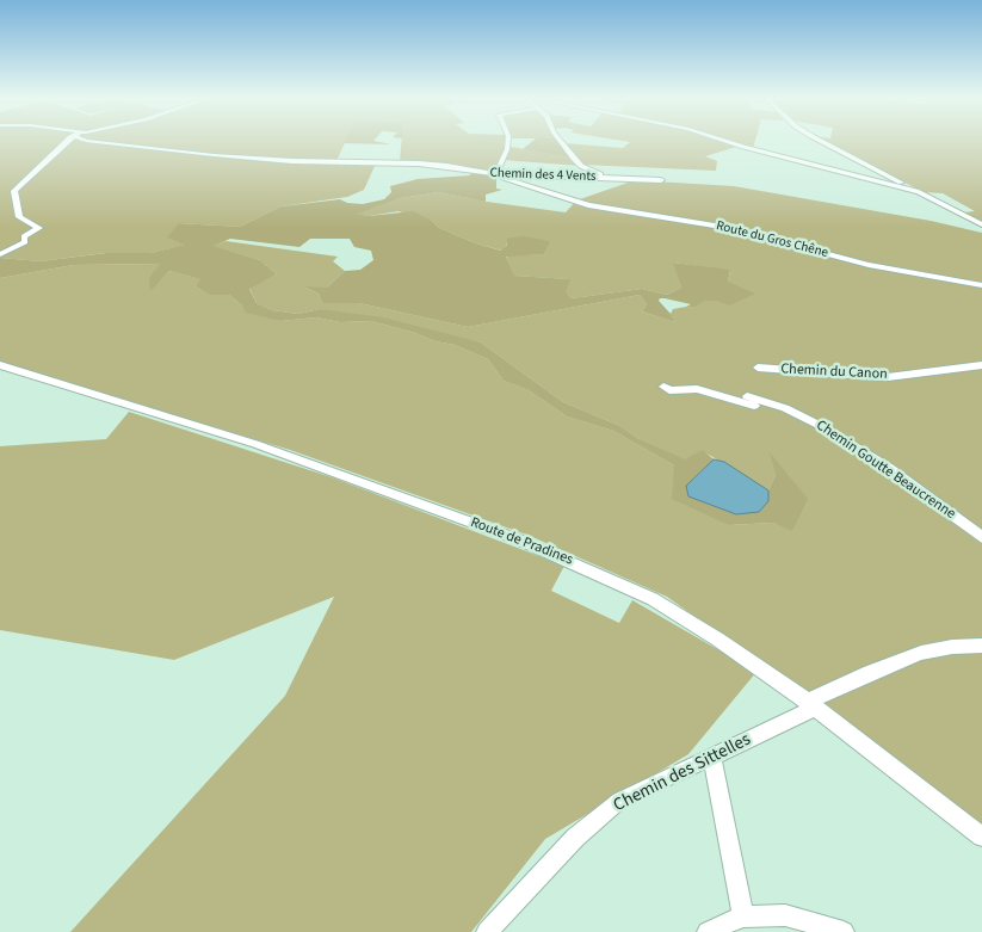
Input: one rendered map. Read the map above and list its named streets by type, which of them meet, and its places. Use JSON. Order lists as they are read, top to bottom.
{
  "streets": {
    "street": [
      "Chemin des 4 Vents",
      "Route du Gros Chêne",
      "Chemin du Canon",
      "Chemin Goutte Beaucrenne",
      "Route de Pradines",
      "Chemin des Sittelles"
    ]
  },
  "crossings": [
    ["Chemin des 4 Vents", "Route du Gros Chêne"],
    ["Route de Pradines", "Chemin des Sittelles"]
  ]
}
